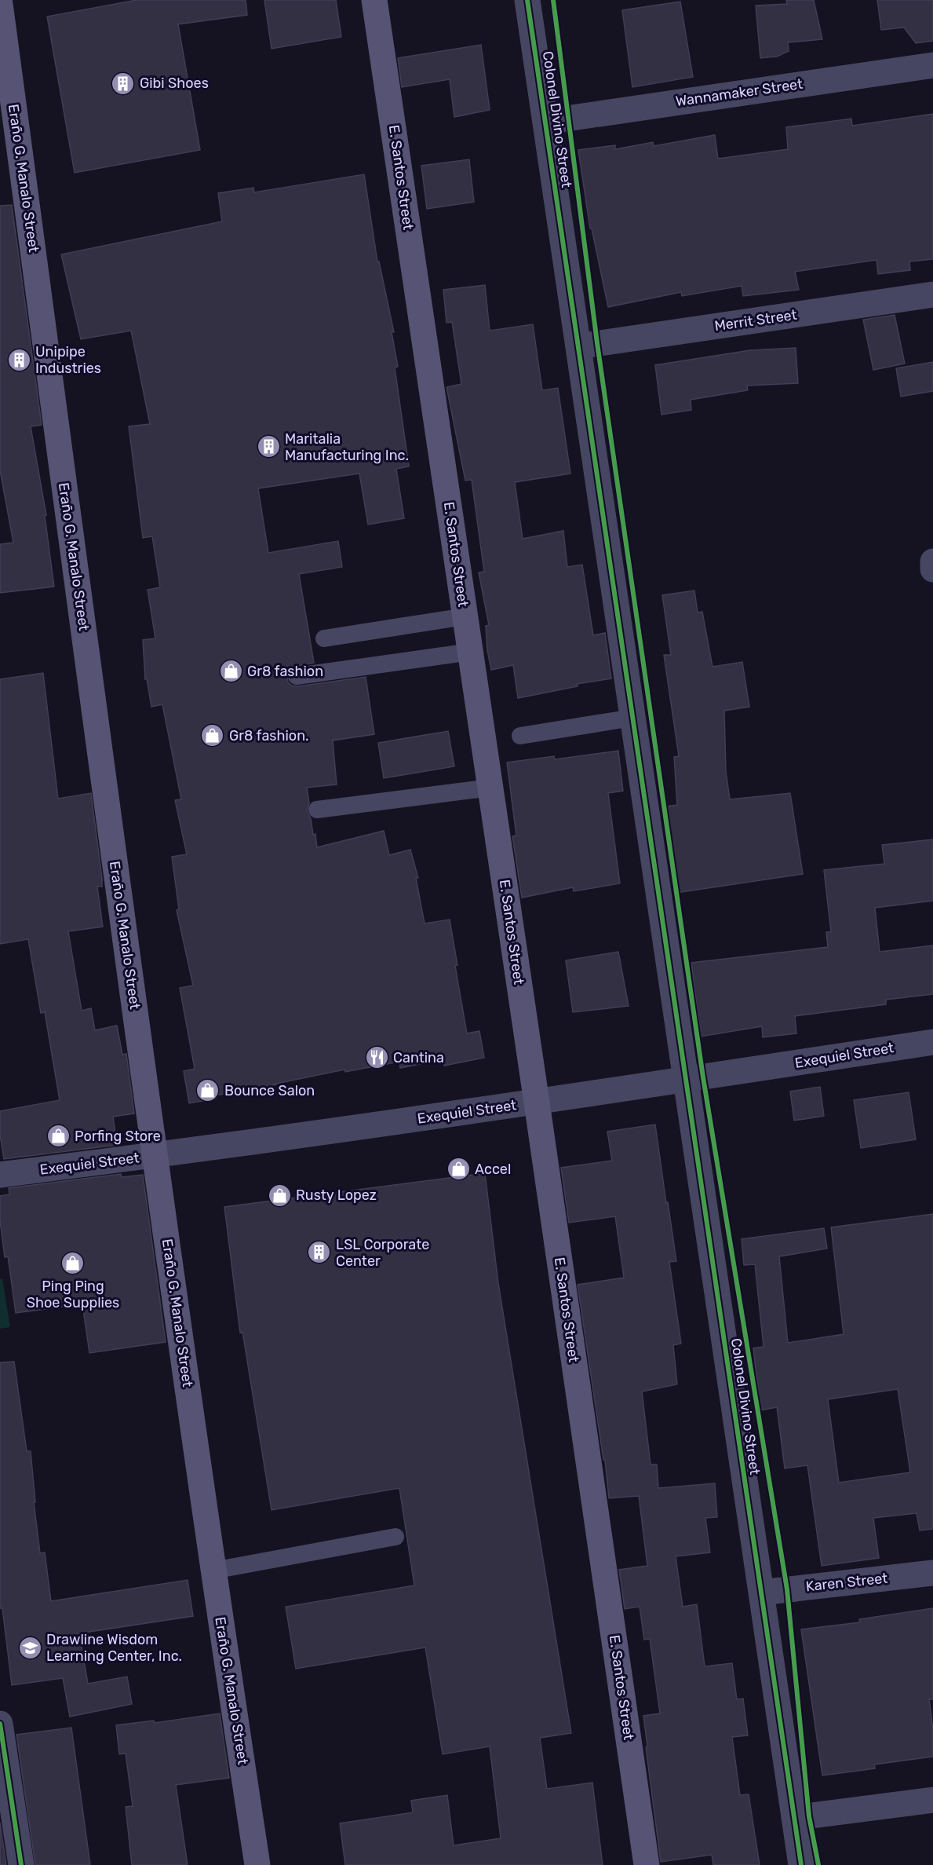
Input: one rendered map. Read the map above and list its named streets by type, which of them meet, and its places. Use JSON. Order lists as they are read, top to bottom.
{
  "streets": {
    "street": [
      "Wannamaker Street",
      "Colonel Divino Street",
      "E. Santos Street",
      "Eraño G. Manalo Street",
      "Merrit Street",
      "Exequiel Street",
      "Karen Street"
    ]
  },
  "crossings": [
    ["Wannamaker Street", "Colonel Divino Street"],
    ["Colonel Divino Street", "Merrit Street"],
    ["Colonel Divino Street", "Exequiel Street"],
    ["Colonel Divino Street", "Karen Street"],
    ["E. Santos Street", "Exequiel Street"],
    ["Eraño G. Manalo Street", "Exequiel Street"]
  ],
  "places": {
    "building": [
      "Gibi Shoes",
      "Unipipe Industries",
      "Maritalia Manufacturing Inc.",
      "LSL Corporate Center"
    ],
    "shop": [
      "Gr8 fashion",
      "Gr8 fashion.",
      "Bounce Salon",
      "Porfing Store",
      "Accel",
      "Rusty Lopez",
      "Ping Ping Shoe Supplies"
    ],
    "restaurant": ["Cantina"],
    "school or university": ["Drawline Wisdom Learning Center, Inc."]
  }
}
